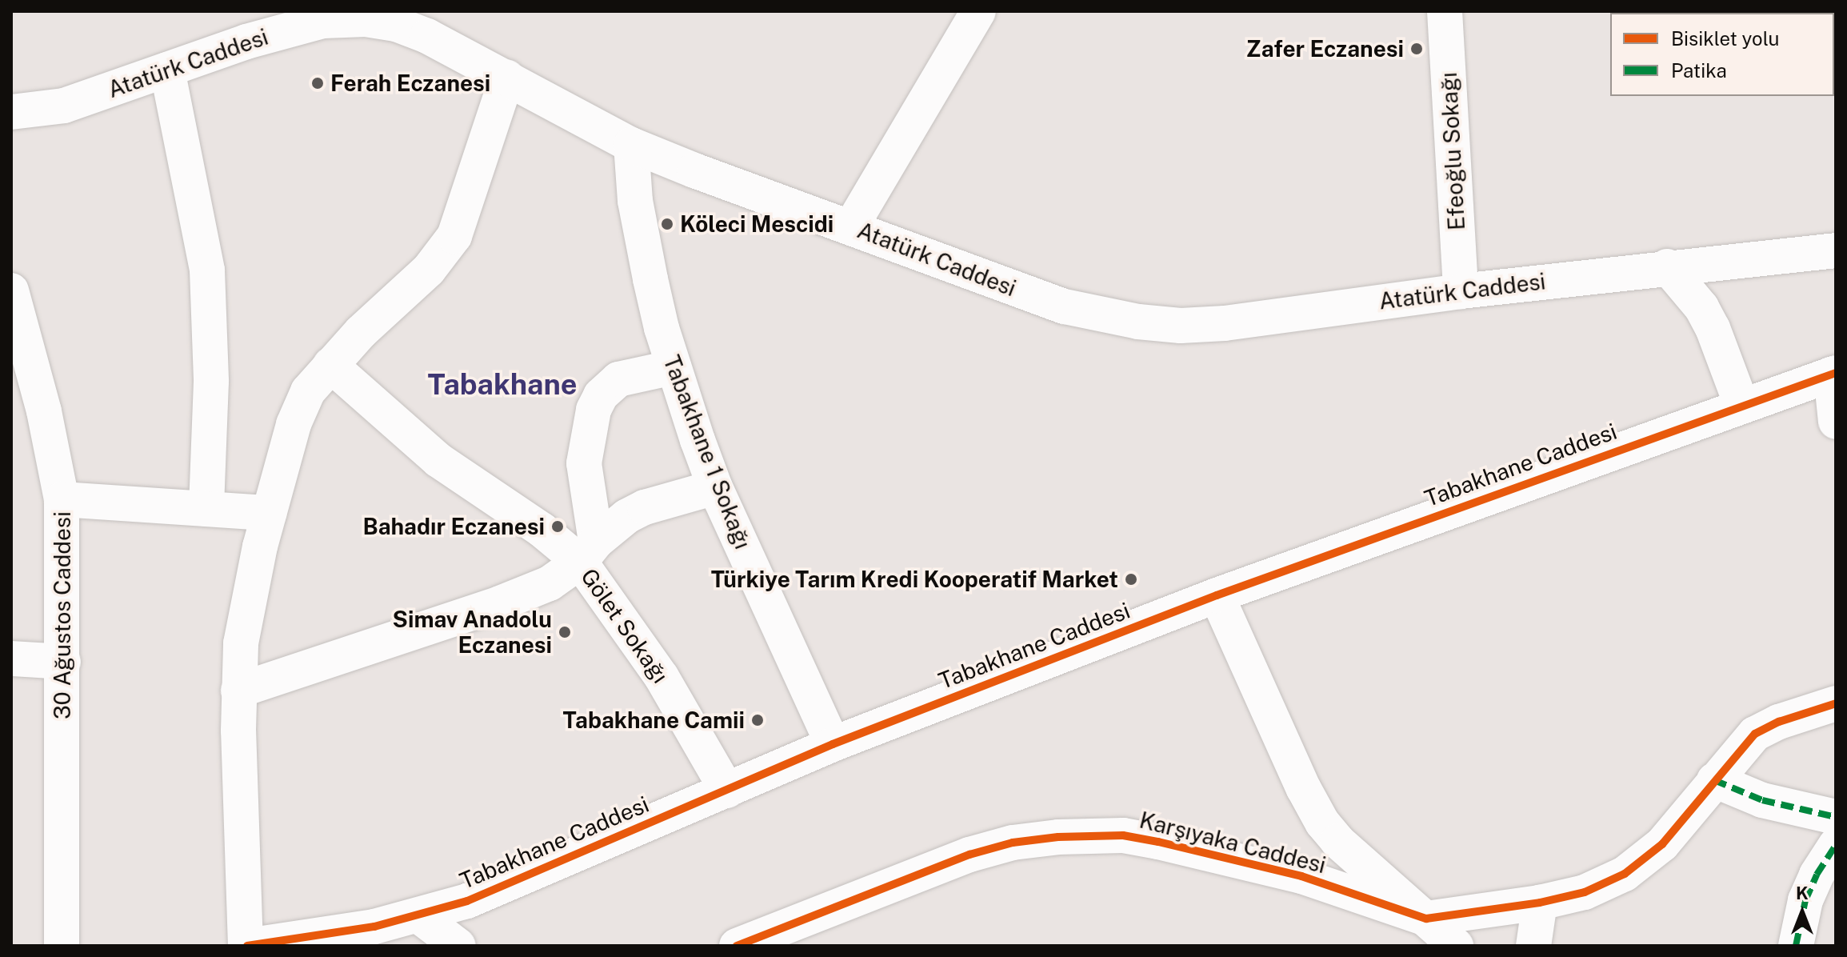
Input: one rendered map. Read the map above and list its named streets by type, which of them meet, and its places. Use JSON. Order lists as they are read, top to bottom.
{
  "streets": {
    "street": [
      "Atatürk Caddesi",
      "Efeoğlu Sokağı",
      "Tabakhane 1 Sokağı",
      "Tabakhane Caddesi",
      "30 Ağustos Caddesi",
      "Gölet Sokağı",
      "Karşıyaka Caddesi"
    ]
  },
  "crossings": [
    ["Atatürk Caddesi", "Efeoğlu Sokağı"],
    ["Atatürk Caddesi", "Tabakhane 1 Sokağı"],
    ["Tabakhane 1 Sokağı", "Tabakhane Caddesi"],
    ["Tabakhane Caddesi", "Gölet Sokağı"]
  ],
  "districts": ["Tabakhane"],
  "places": [
    "Zafer Eczanesi",
    "Ferah Eczanesi",
    "Köleci Mescidi",
    "Bahadır Eczanesi",
    "Türkiye Tarım Kredi Kooperatif Market",
    "Simav Anadolu Eczanesi",
    "Tabakhane Camii"
  ],
  "legend": ["Bisiklet yolu", "Patika"],
  "north": "top"
}
